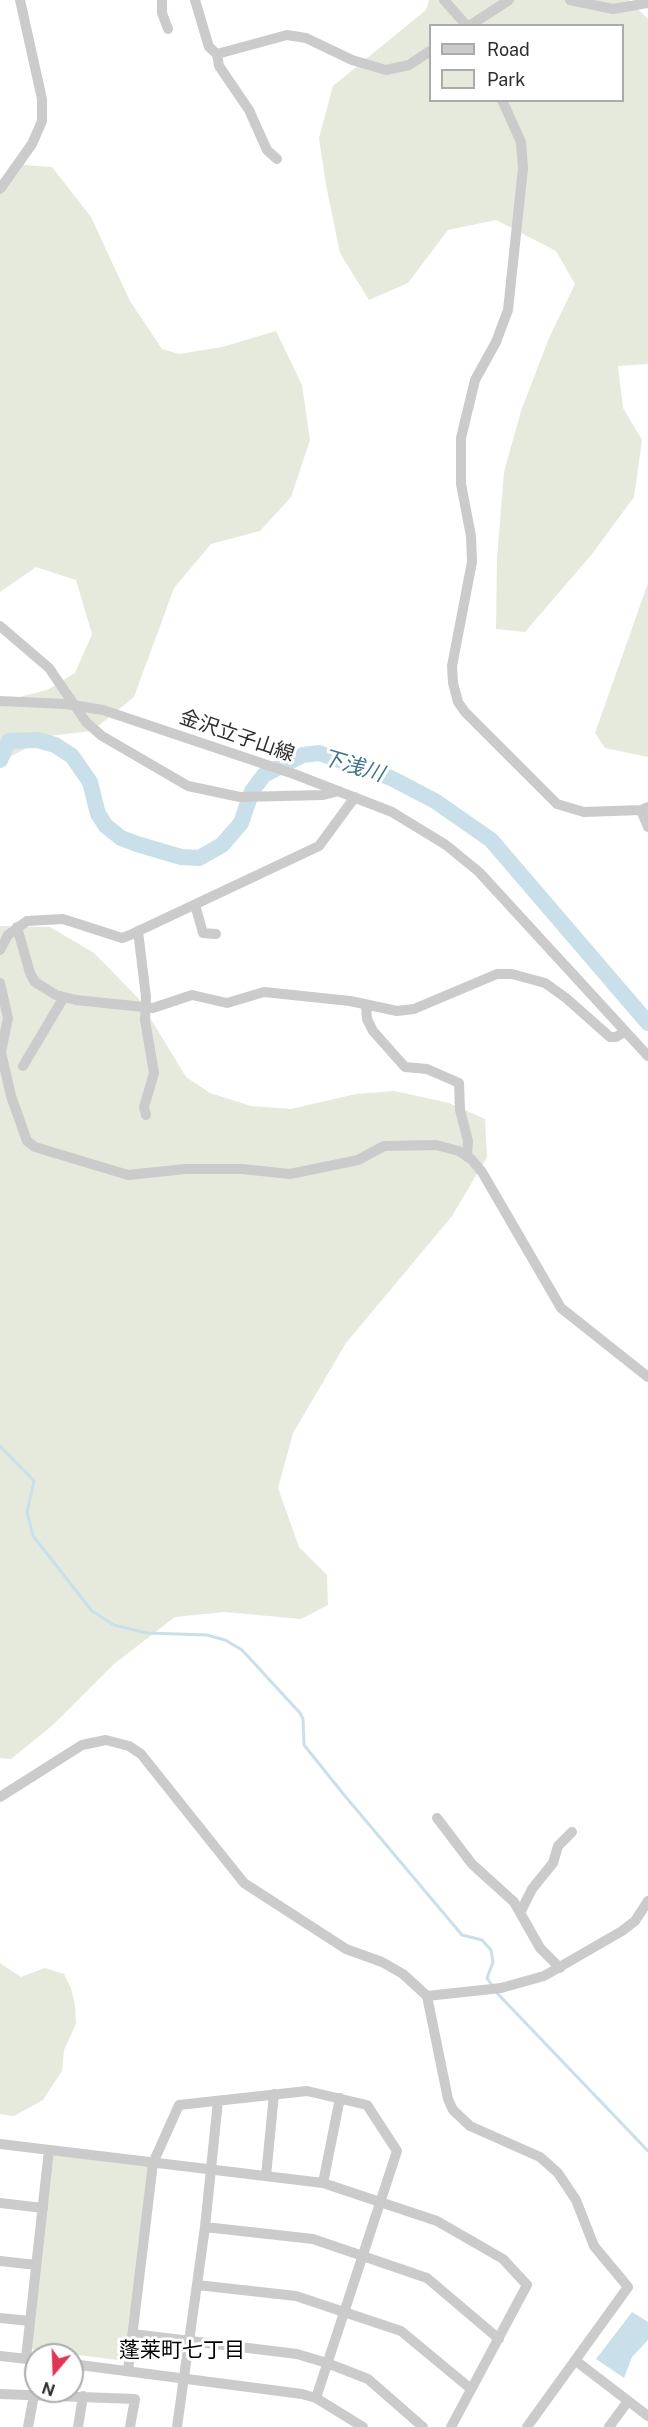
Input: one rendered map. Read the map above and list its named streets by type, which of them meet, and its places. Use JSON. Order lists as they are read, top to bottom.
{
  "streets": {
    "street": ["金沢立子山線"]
  },
  "districts": ["蓬莱町七丁目"],
  "water": ["下浅川"],
  "legend": ["Road", "Park"],
  "north": "bottom"
}
